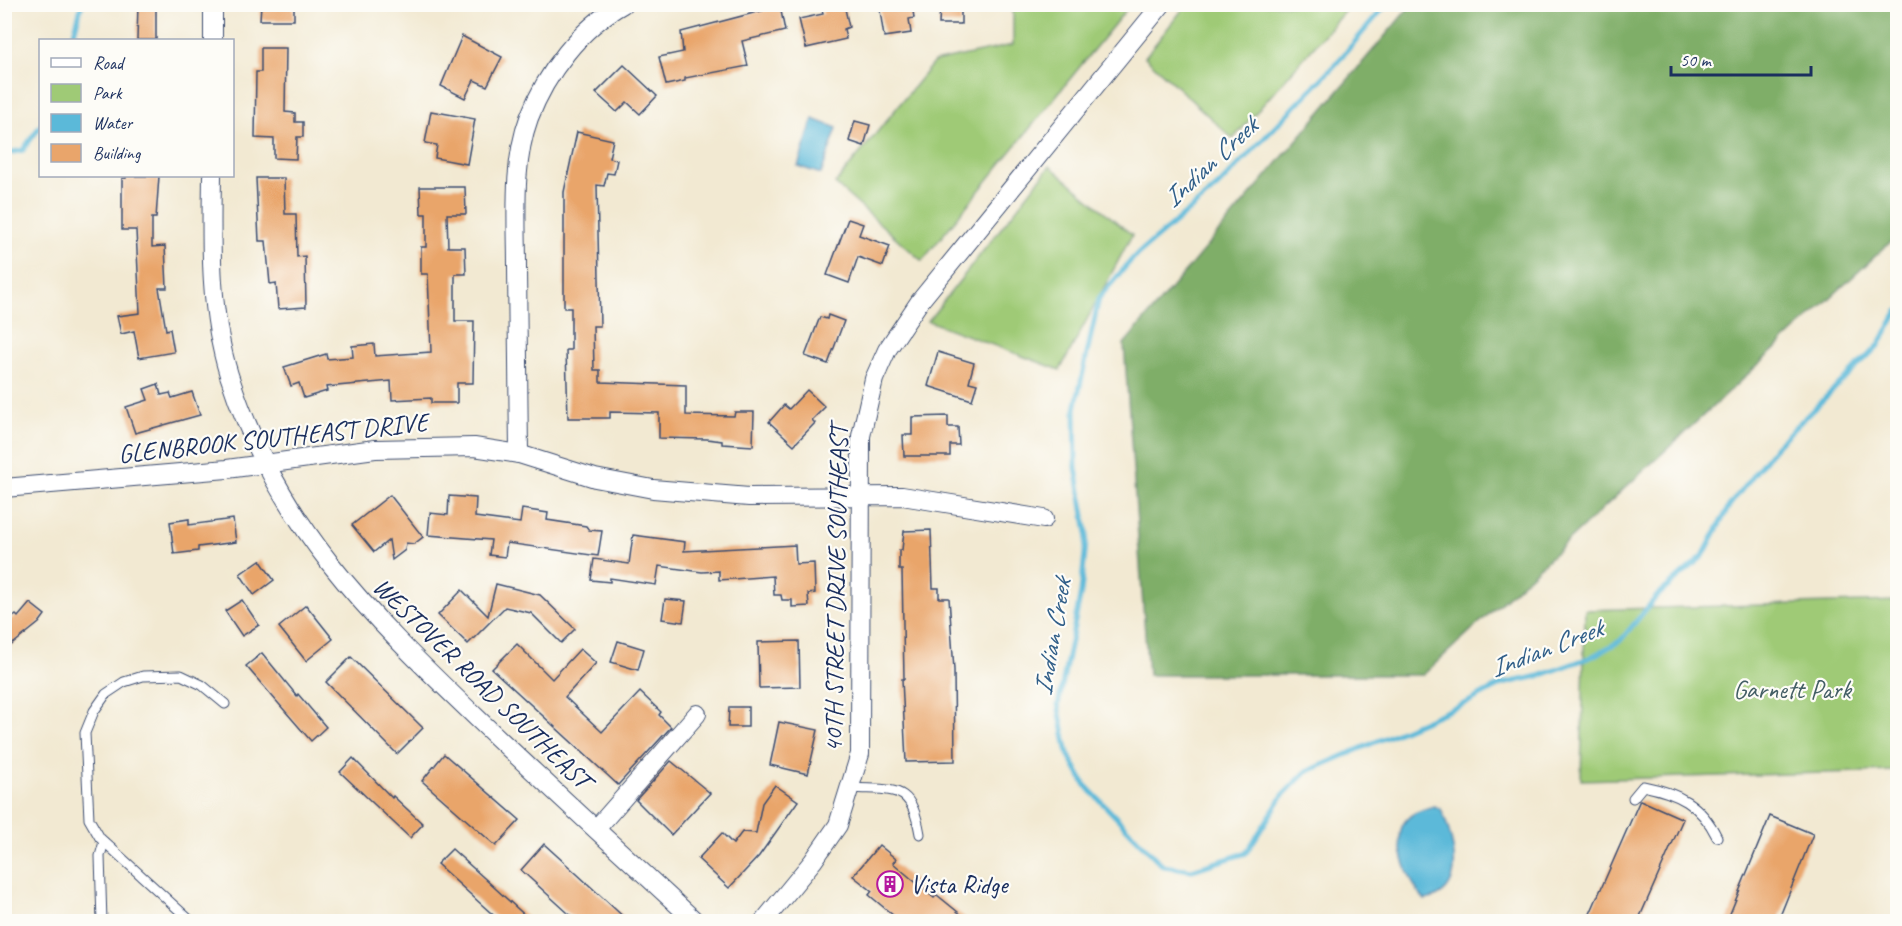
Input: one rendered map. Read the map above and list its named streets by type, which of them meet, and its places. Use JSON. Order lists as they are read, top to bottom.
{
  "streets": {
    "street": ["GLENBROOK SOUTHEAST DRIVE", "40TH STREET DRIVE SOUTHEAST", "WESTOVER ROAD SOUTHEAST"]
  },
  "crossings": [
    ["GLENBROOK SOUTHEAST DRIVE", "40TH STREET DRIVE SOUTHEAST"],
    ["GLENBROOK SOUTHEAST DRIVE", "WESTOVER ROAD SOUTHEAST"]
  ],
  "water": ["Indian Creek"],
  "parks": ["Garnett Park"],
  "places": {
    "building": ["Vista Ridge"]
  },
  "legend": [
    "Road",
    "Park",
    "Water",
    "Building"
  ],
  "scale_bar": "50 m"
}
